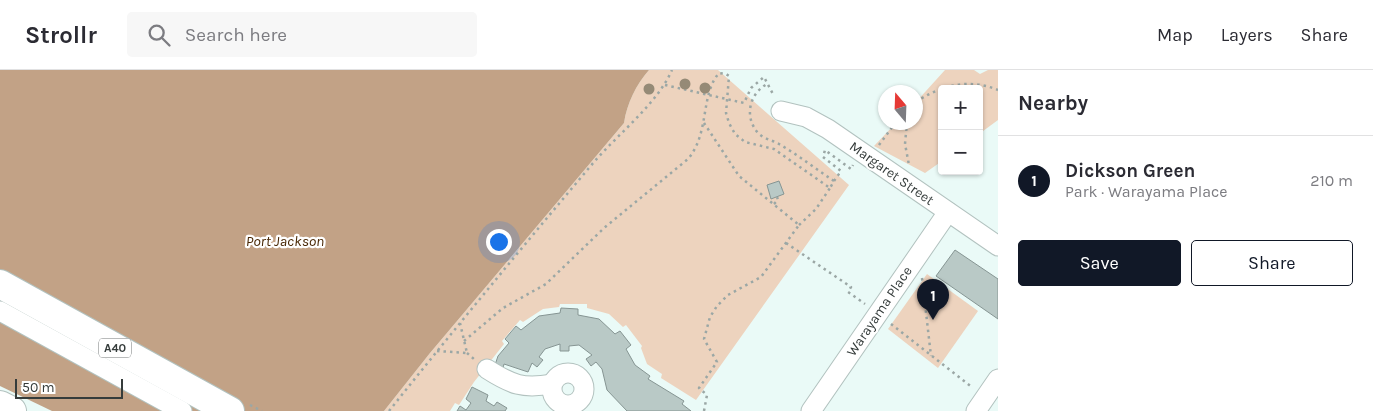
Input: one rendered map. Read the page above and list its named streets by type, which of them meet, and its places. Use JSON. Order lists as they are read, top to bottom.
{
  "streets": {
    "highway": ["A40"],
    "street": ["Margaret Street", "Warayama Place"]
  },
  "crossings": [
    ["Margaret Street", "Warayama Place"]
  ],
  "water": ["Port Jackson"],
  "scale_bar": "50 m",
  "north": "top",
  "page": {
    "header": "Strollr",
    "search": "Search here",
    "nav": ["Map", "Layers", "Share"],
    "heading": "Nearby",
    "map_buttons": ["+", "−"],
    "list": [
      {
        "mark": "1",
        "name": "Dickson Green",
        "note": "Park · Warayama Place",
        "value": "210 m"
      }
    ],
    "buttons": ["Save", "Share"],
    "pins": "1",
    "scale": "50 m"
  }
}
